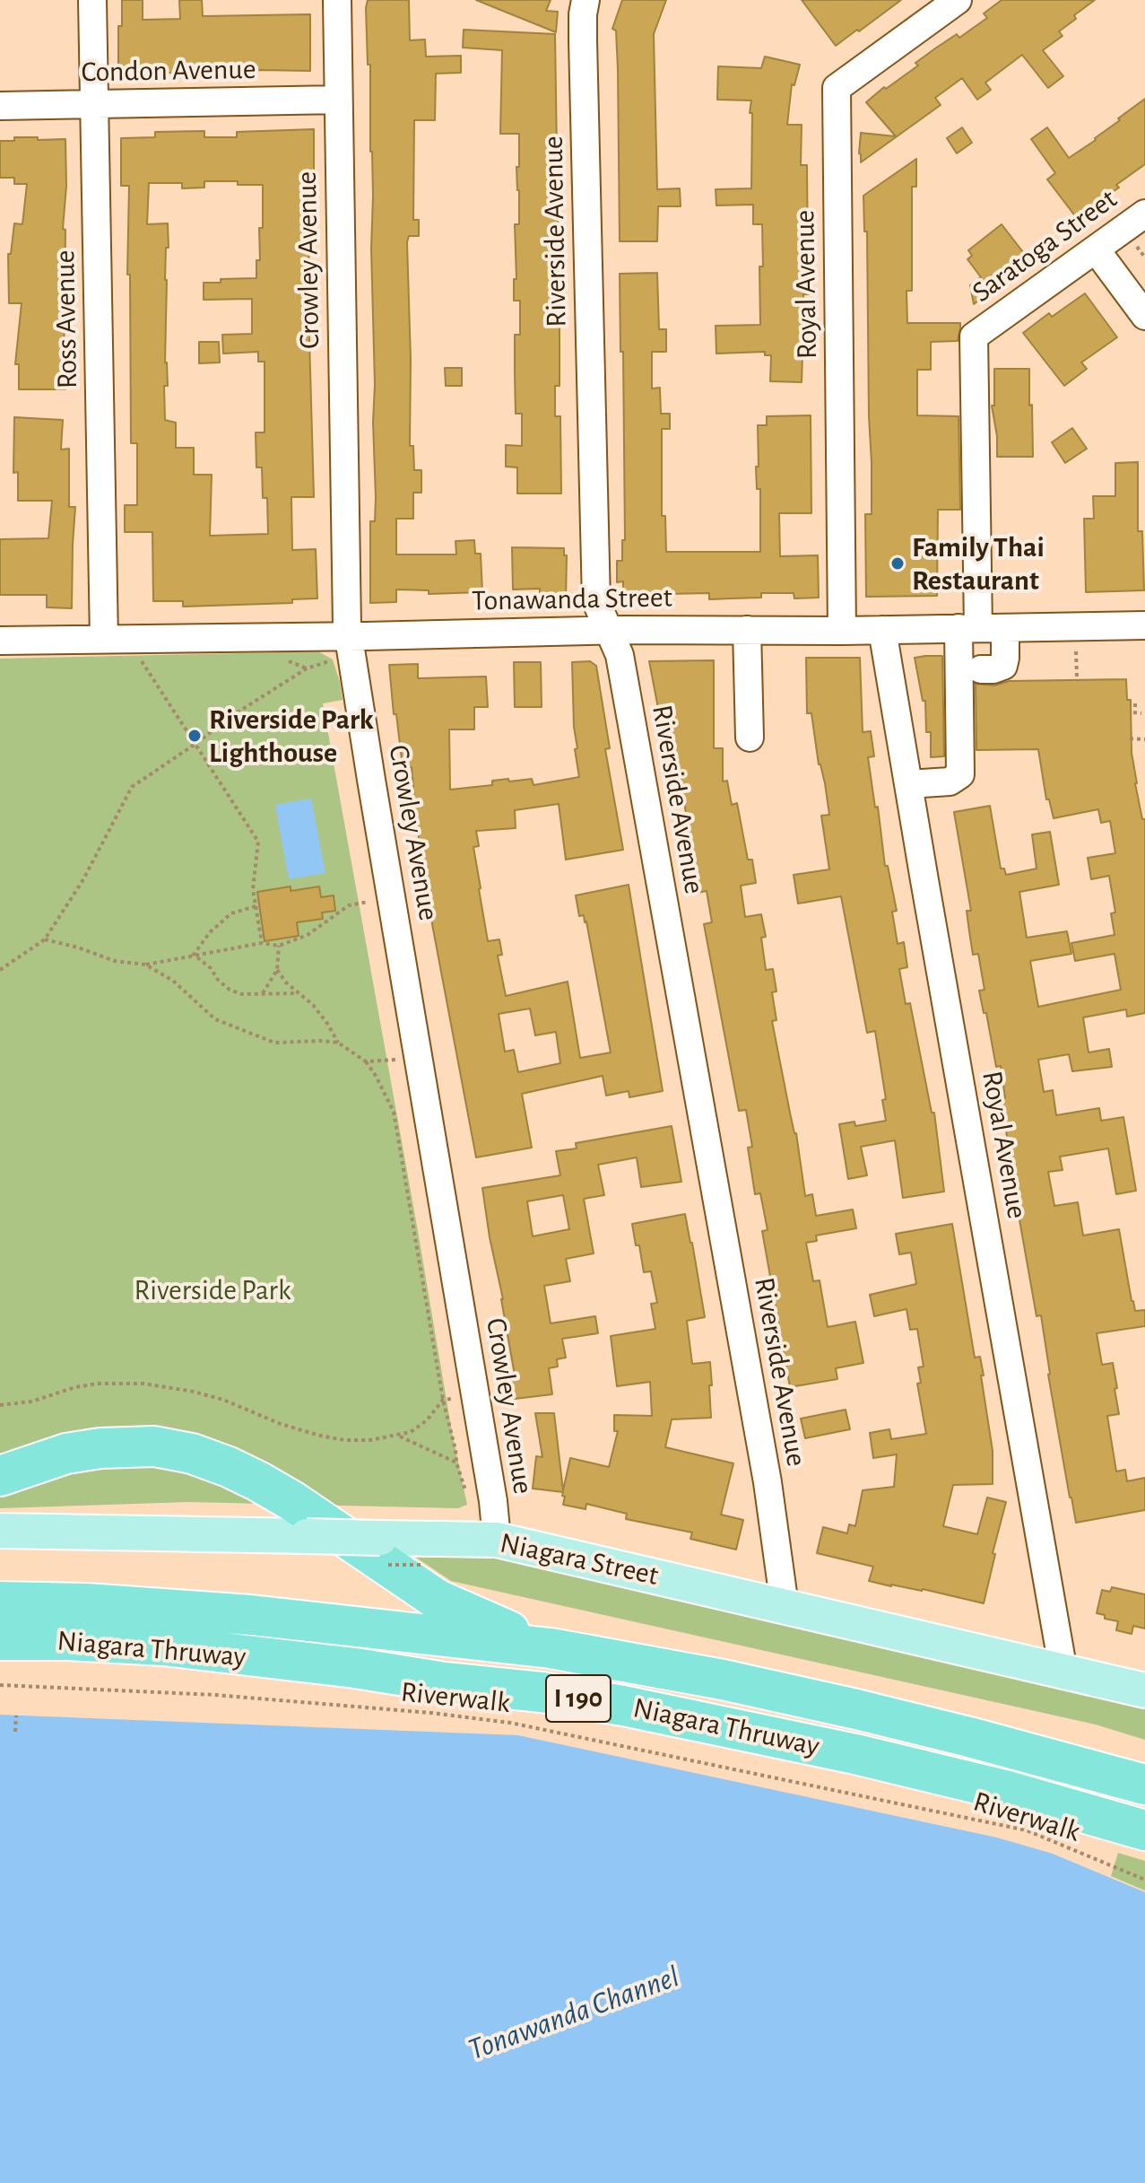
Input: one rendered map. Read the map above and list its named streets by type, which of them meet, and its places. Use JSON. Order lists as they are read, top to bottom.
{
  "streets": {
    "highway": ["Niagara Thruway", "I 190"],
    "main road": ["Niagara Street"],
    "street": [
      "Condon Avenue",
      "Riverside Avenue",
      "Saratoga Street",
      "Crowley Avenue",
      "Royal Avenue",
      "Ross Avenue",
      "Tonawanda Street"
    ],
    "path": ["Riverwalk"]
  },
  "crossings": [
    ["Condon Avenue", "Crowley Avenue"],
    ["Condon Avenue", "Ross Avenue"],
    ["Riverside Avenue", "Tonawanda Street"],
    ["Riverside Avenue", "Niagara Street"],
    ["Saratoga Street", "Tonawanda Street"],
    ["Crowley Avenue", "Tonawanda Street"],
    ["Crowley Avenue", "Niagara Street"],
    ["Royal Avenue", "Tonawanda Street"],
    ["Royal Avenue", "Niagara Street"],
    ["Ross Avenue", "Tonawanda Street"]
  ],
  "water": ["Tonawanda Channel"],
  "parks": ["Riverside Park"],
  "places": ["Family Thai Restaurant", "Riverside Park Lighthouse"]
}
